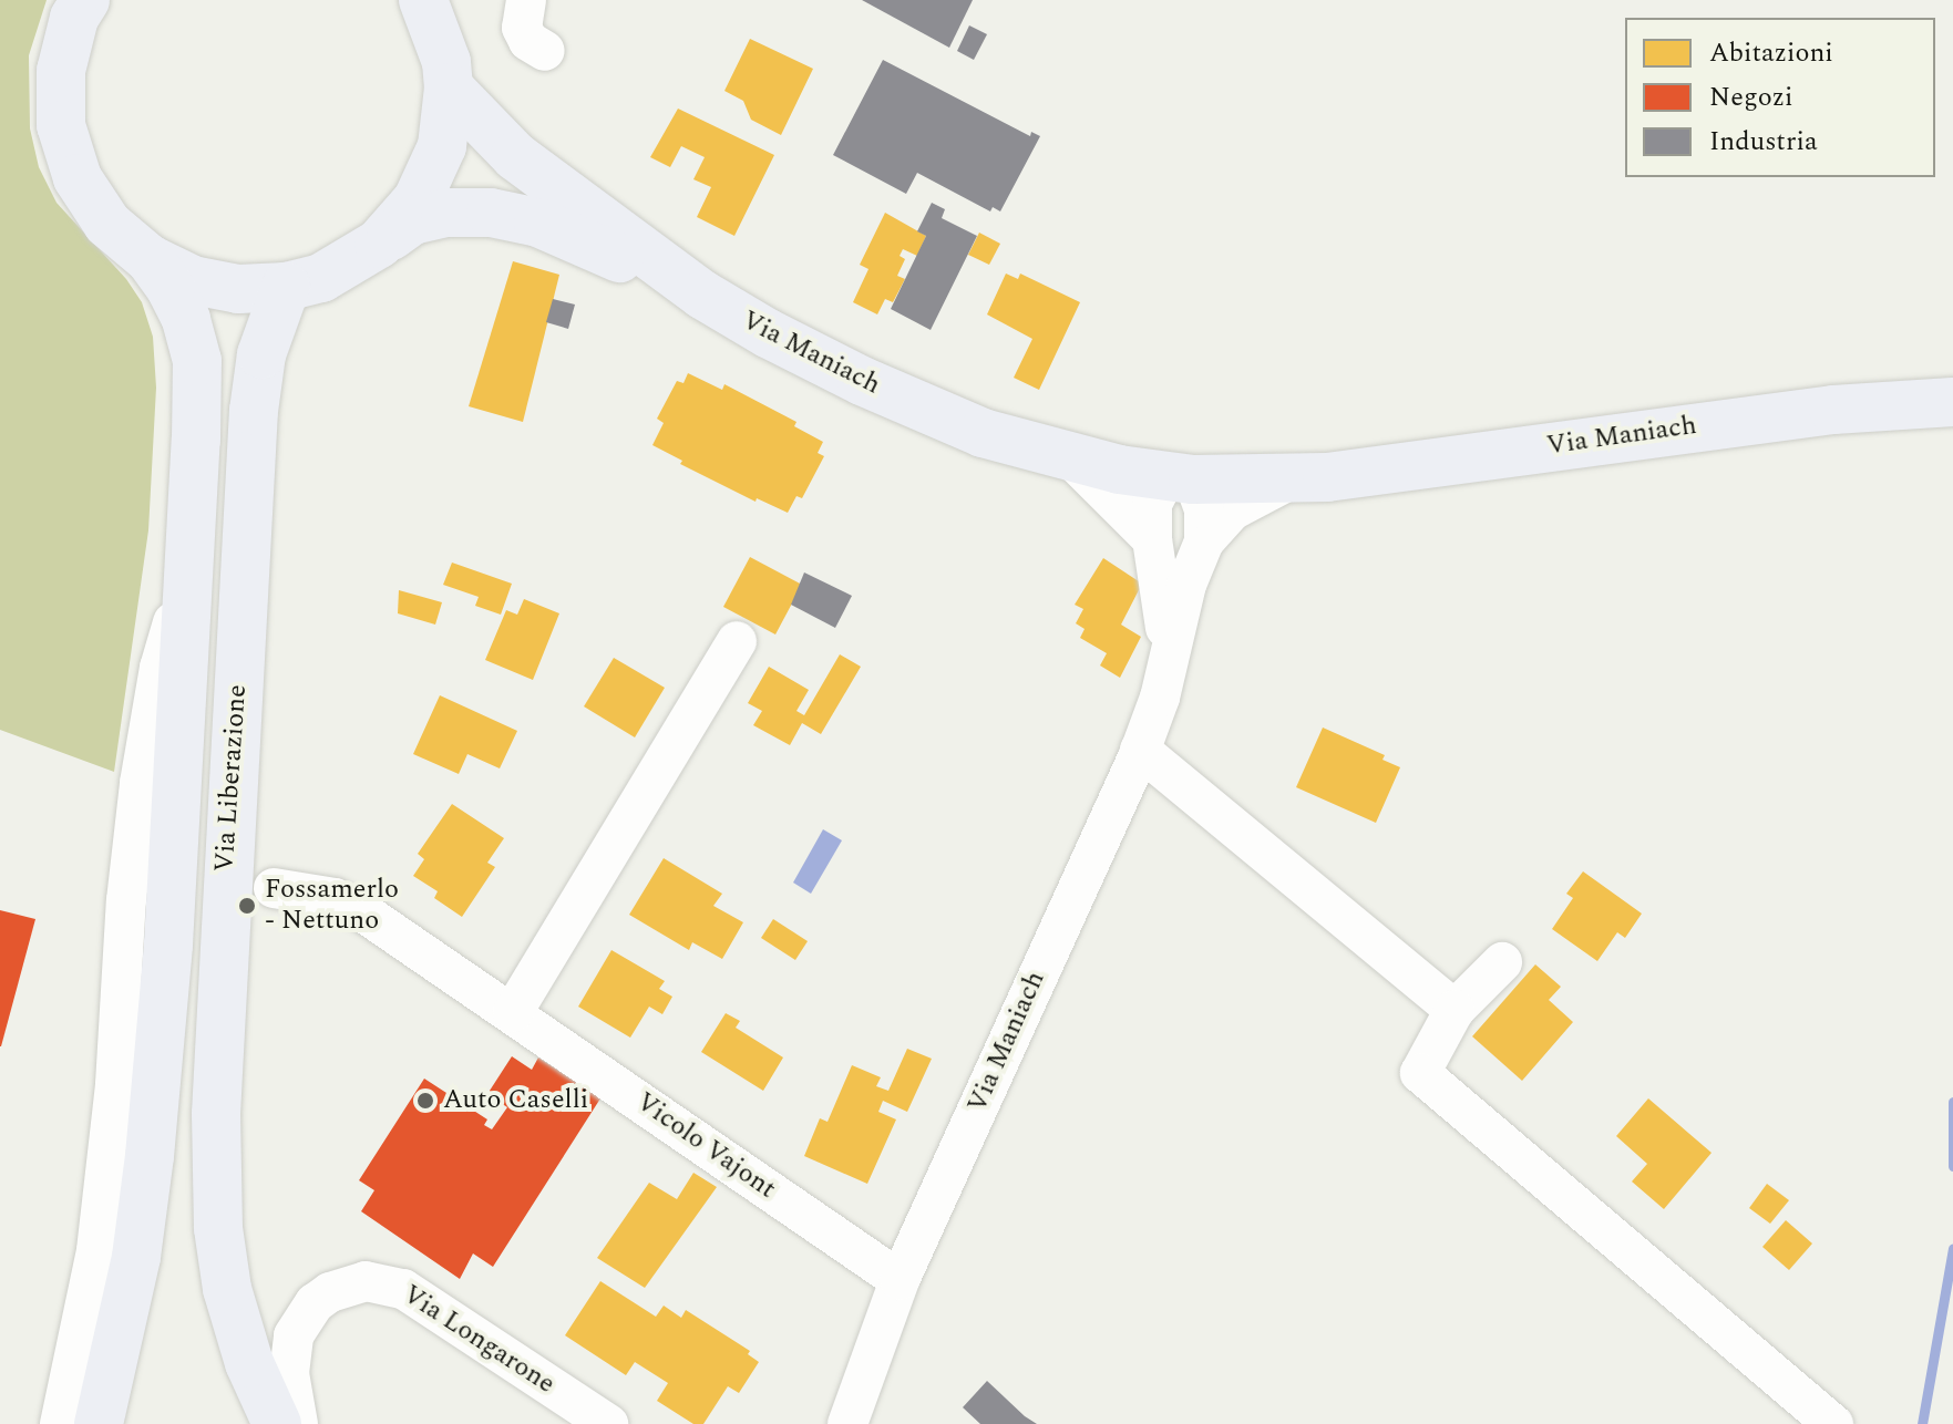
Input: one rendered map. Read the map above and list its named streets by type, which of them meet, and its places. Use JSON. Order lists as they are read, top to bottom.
{
  "streets": {
    "main road": ["Via Maniach", "Via Liberazione"],
    "street": ["Vicolo Vajont", "Via Longarone"]
  },
  "crossings": [
    ["Via Maniach", "Via Liberazione"],
    ["Via Maniach", "Vicolo Vajont"]
  ],
  "places": ["Fossamerlo - Nettuno", "Auto Caselli"],
  "legend": ["Abitazioni", "Negozi", "Industria"]
}
